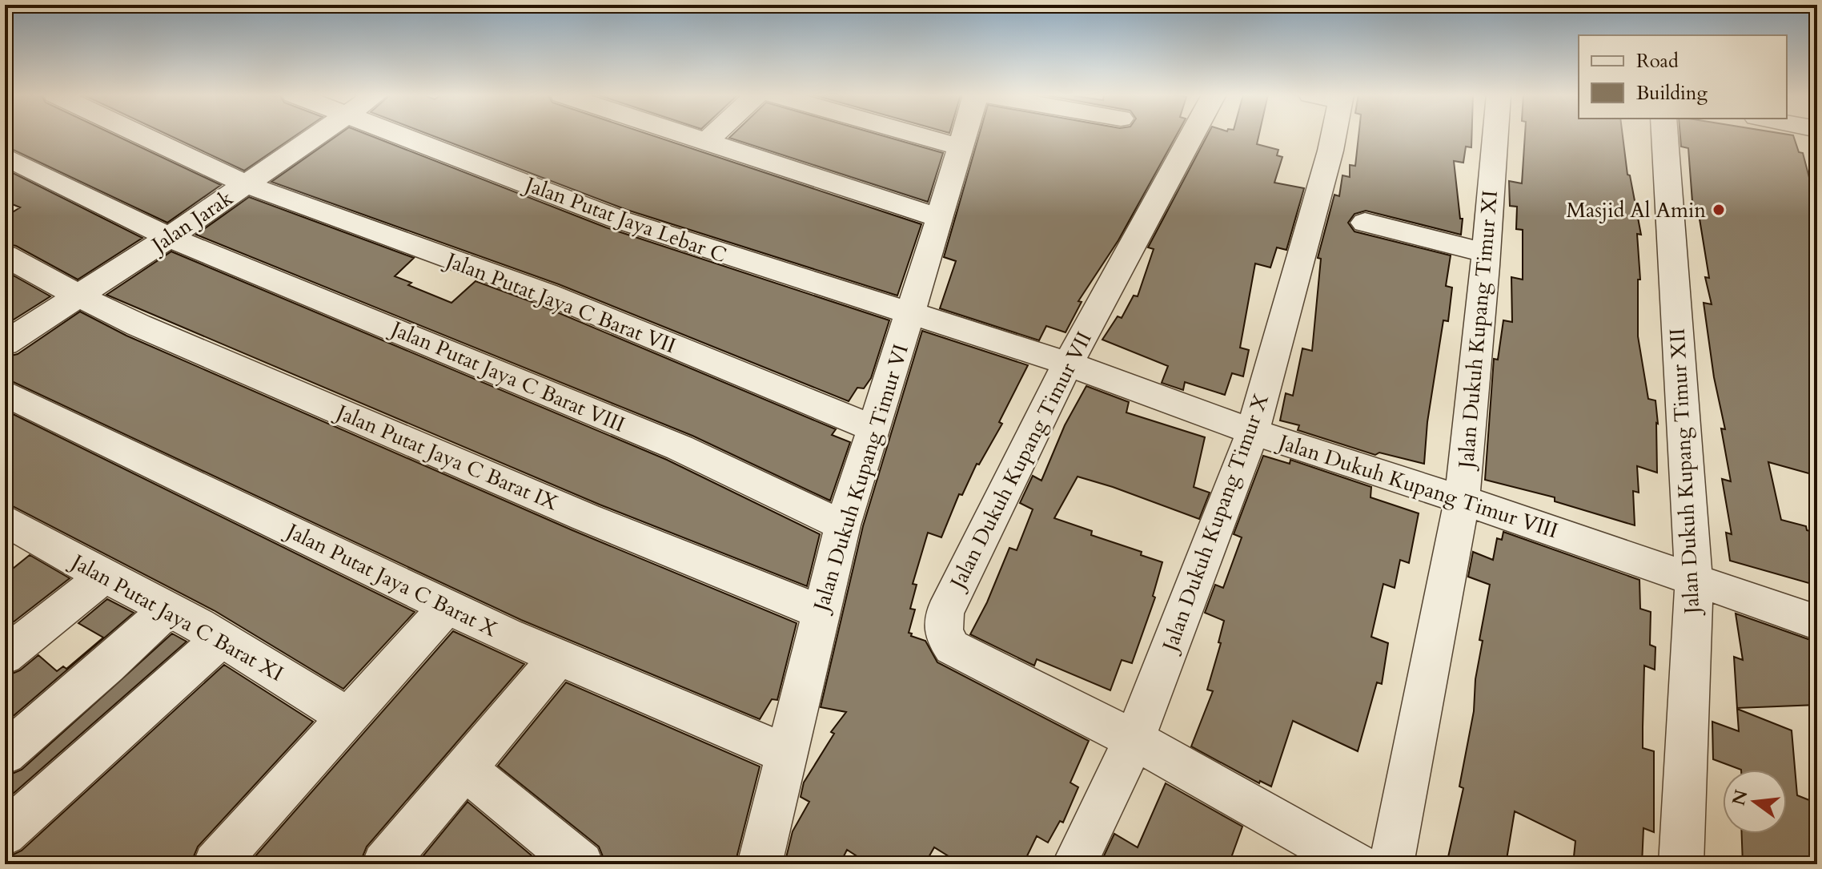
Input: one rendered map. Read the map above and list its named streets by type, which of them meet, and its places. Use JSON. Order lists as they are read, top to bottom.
{
  "streets": {
    "street": [
      "Jalan Putat Jaya Lebar C",
      "Jalan Jarak",
      "Jalan Putat Jaya C Barat VII",
      "Jalan Dukuh Kupang Timur XI",
      "Jalan Putat Jaya C Barat VIII",
      "Jalan Putat Jaya C Barat IX",
      "Jalan Dukuh Kupang Timur VII",
      "Jalan Dukuh Kupang Timur XII",
      "Jalan Dukuh Kupang Timur VI",
      "Jalan Dukuh Kupang Timur VIII",
      "Jalan Dukuh Kupang Timur X",
      "Jalan Putat Jaya C Barat X",
      "Jalan Putat Jaya C Barat XI"
    ]
  },
  "crossings": [
    ["Jalan Putat Jaya Lebar C", "Jalan Dukuh Kupang Timur VI"],
    ["Jalan Putat Jaya Lebar C", "Jalan Dukuh Kupang Timur VIII"],
    ["Jalan Jarak", "Jalan Putat Jaya C Barat VII"],
    ["Jalan Jarak", "Jalan Putat Jaya C Barat VIII"],
    ["Jalan Jarak", "Jalan Putat Jaya C Barat IX"],
    ["Jalan Putat Jaya C Barat VII", "Jalan Dukuh Kupang Timur VI"],
    ["Jalan Dukuh Kupang Timur XI", "Jalan Dukuh Kupang Timur VIII"],
    ["Jalan Putat Jaya C Barat VIII", "Jalan Dukuh Kupang Timur VI"],
    ["Jalan Putat Jaya C Barat IX", "Jalan Dukuh Kupang Timur VI"],
    ["Jalan Dukuh Kupang Timur VII", "Jalan Dukuh Kupang Timur VIII"],
    ["Jalan Dukuh Kupang Timur VII", "Jalan Dukuh Kupang Timur X"],
    ["Jalan Dukuh Kupang Timur XII", "Jalan Dukuh Kupang Timur VIII"],
    ["Jalan Dukuh Kupang Timur VI", "Jalan Dukuh Kupang Timur VIII"],
    ["Jalan Dukuh Kupang Timur VI", "Jalan Putat Jaya C Barat X"],
    ["Jalan Dukuh Kupang Timur VIII", "Jalan Dukuh Kupang Timur X"]
  ],
  "places": ["Masjid Al Amin"],
  "legend": ["Road", "Building"],
  "north": "left"
}
